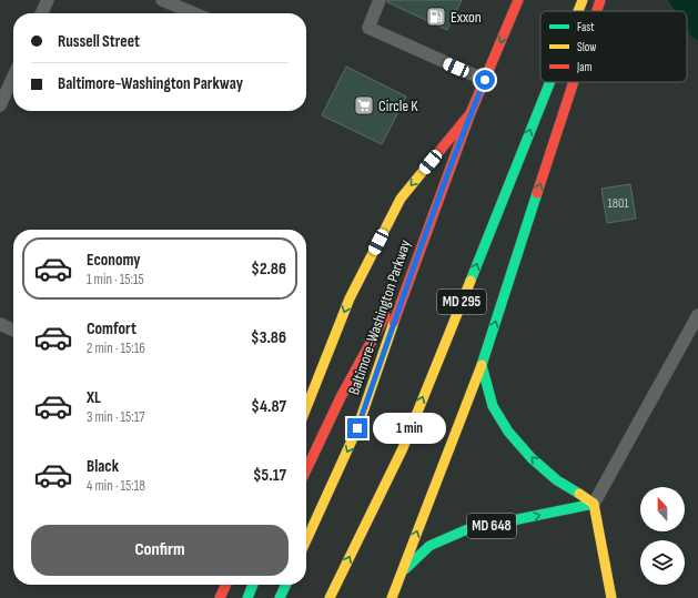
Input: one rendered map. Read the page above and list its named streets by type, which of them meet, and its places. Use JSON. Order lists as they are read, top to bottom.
{
  "streets": {
    "main road": ["MD 295", "Baltimore-Washington Parkway", "MD 648"]
  },
  "places": {
    "fuel station": ["Exxon"],
    "supermarket": ["Circle K"]
  },
  "house_numbers": ["1801"],
  "legend": ["Fast", "Slow", "Jam"],
  "north": "top",
  "page": {
    "banner": ["Russell Street", "Baltimore-Washington Parkway"],
    "list": [
      {
        "name": "Economy",
        "note": "1 min · 15:15",
        "value": "$2.86"
      },
      {
        "name": "Comfort",
        "note": "2 min · 15:16",
        "value": "$3.86"
      },
      {
        "name": "XL",
        "note": "3 min · 15:17",
        "value": "$4.87"
      },
      {
        "name": "Black",
        "note": "4 min · 15:18",
        "value": "$5.17"
      }
    ],
    "bubble": "1 min",
    "buttons": "Confirm"
  }
}
